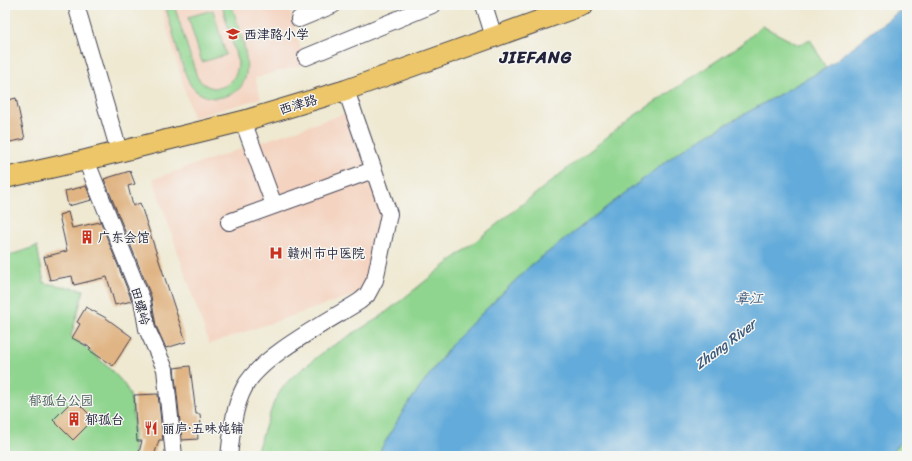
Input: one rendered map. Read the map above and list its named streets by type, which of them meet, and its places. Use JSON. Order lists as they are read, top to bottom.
{
  "streets": {
    "main road": ["西津路"],
    "street": ["田螺岭"]
  },
  "crossings": [
    ["西津路", "田螺岭"]
  ],
  "districts": ["JIEFANG"],
  "water": ["章江", "Zhang River"],
  "parks": ["郁孤台公园"],
  "places": {
    "school or university": ["西津路小学"],
    "building": ["广东会馆", "郁孤台"],
    "hospital": ["赣州市中医院"],
    "restaurant": ["丽庐·五味炖铺"]
  }
}
